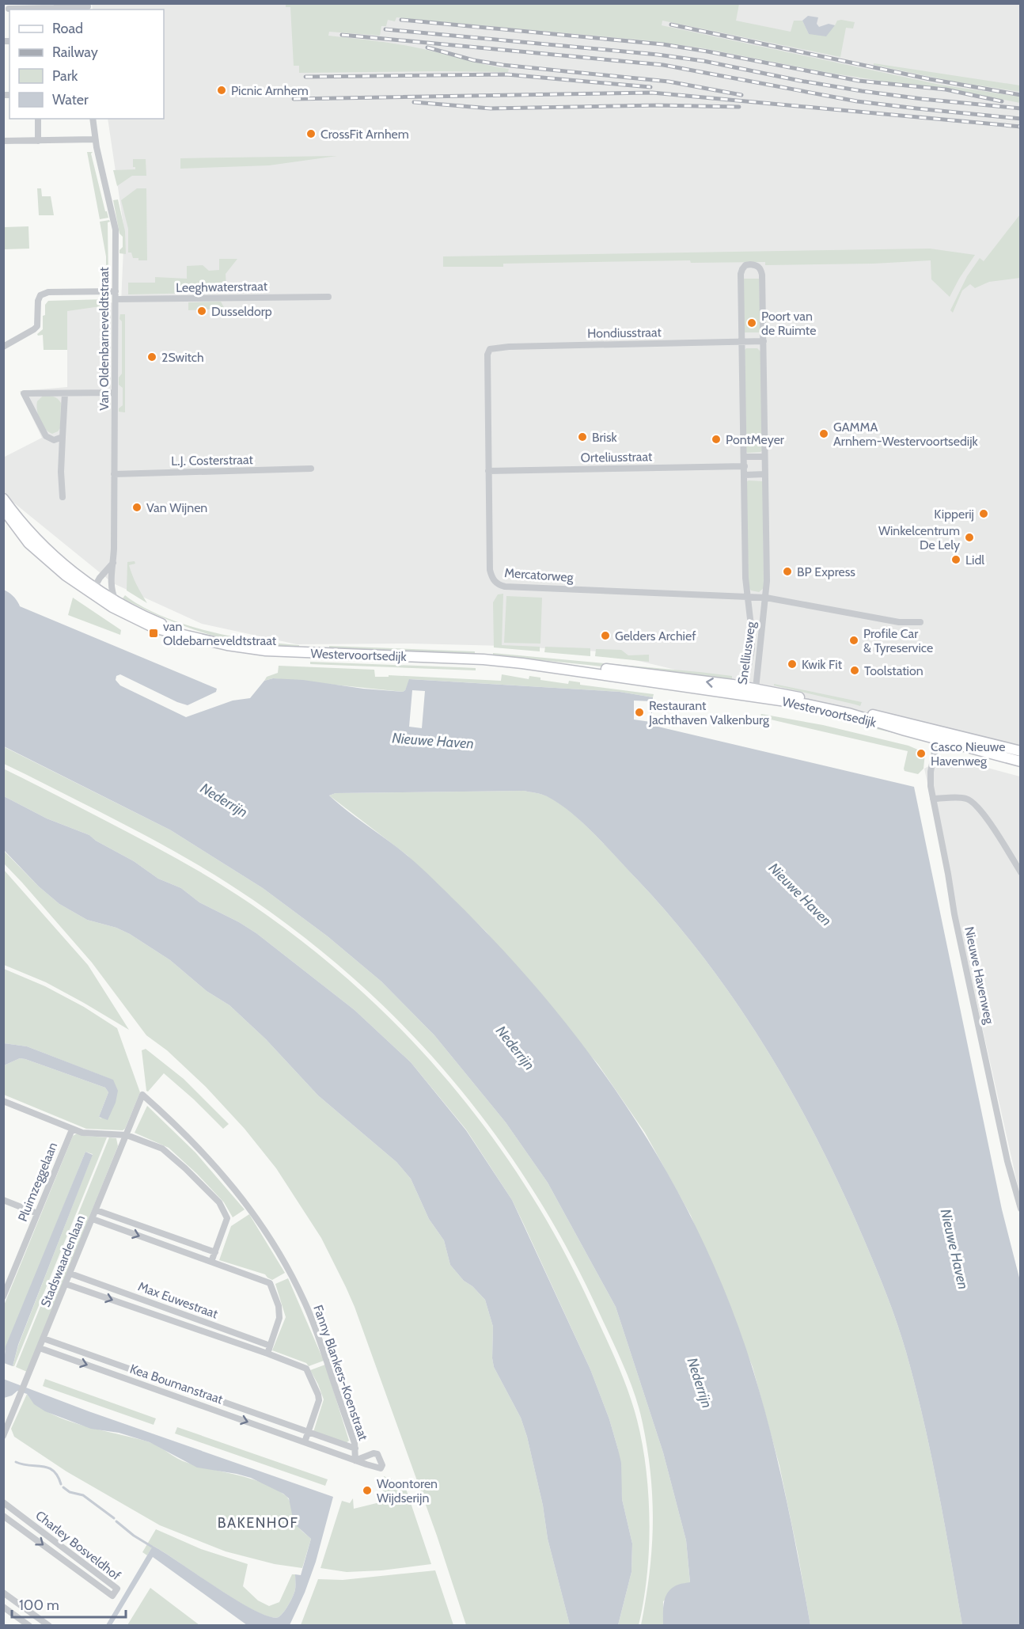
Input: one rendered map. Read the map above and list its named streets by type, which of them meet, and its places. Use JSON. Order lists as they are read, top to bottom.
{
  "streets": {
    "main road": ["Westervoortsedijk"],
    "street": [
      "Leeghwaterstraat",
      "Hondiusstraat",
      "Van Oldenbarneveldtstraat",
      "Orteliusstraat",
      "L.J. Costerstraat",
      "Mercatorweg",
      "Snelliusweg",
      "Nieuwe Havenweg",
      "Pluimzeggelaan",
      "Stadswaardenlaan",
      "Max Euwestraat",
      "Fanny Blankers-Koenstraat",
      "Kea Boumanstraat",
      "Charley Bosveldhof"
    ]
  },
  "crossings": [
    ["Leeghwaterstraat", "Van Oldenbarneveldtstraat"],
    ["Hondiusstraat", "Mercatorweg"],
    ["Hondiusstraat", "Snelliusweg"],
    ["Van Oldenbarneveldtstraat", "L.J. Costerstraat"],
    ["Van Oldenbarneveldtstraat", "Westervoortsedijk"],
    ["Orteliusstraat", "Mercatorweg"],
    ["Orteliusstraat", "Snelliusweg"],
    ["Mercatorweg", "Snelliusweg"],
    ["Snelliusweg", "Westervoortsedijk"],
    ["Westervoortsedijk", "Nieuwe Havenweg"],
    ["Stadswaardenlaan", "Max Euwestraat"],
    ["Stadswaardenlaan", "Fanny Blankers-Koenstraat"],
    ["Stadswaardenlaan", "Kea Boumanstraat"],
    ["Max Euwestraat", "Kea Boumanstraat"],
    ["Fanny Blankers-Koenstraat", "Kea Boumanstraat"]
  ],
  "districts": ["BAKENHOF"],
  "water": ["Nieuwe Haven", "Nederrijn"],
  "places": {
    "other": [
      "Picnic Arnhem",
      "CrossFit Arnhem",
      "Dusseldorp",
      "Poort van de Ruimte",
      "2Switch",
      "GAMMA Arnhem-Westervoortsedijk",
      "Brisk",
      "PontMeyer",
      "Van Wijnen",
      "Kipperij",
      "Winkelcentrum De Lely",
      "Lidl",
      "BP Express",
      "Gelders Archief",
      "Profile Car & Tyreservice",
      "Kwik Fit",
      "Toolstation",
      "Restaurant Jachthaven Valkenburg",
      "Casco Nieuwe Havenweg",
      "Woontoren Wijdserijn"
    ],
    "transit": ["van Oldebarneveldtstraat"]
  },
  "legend": [
    "Road",
    "Railway",
    "Park",
    "Water"
  ],
  "scale_bar": "100 m"
}
